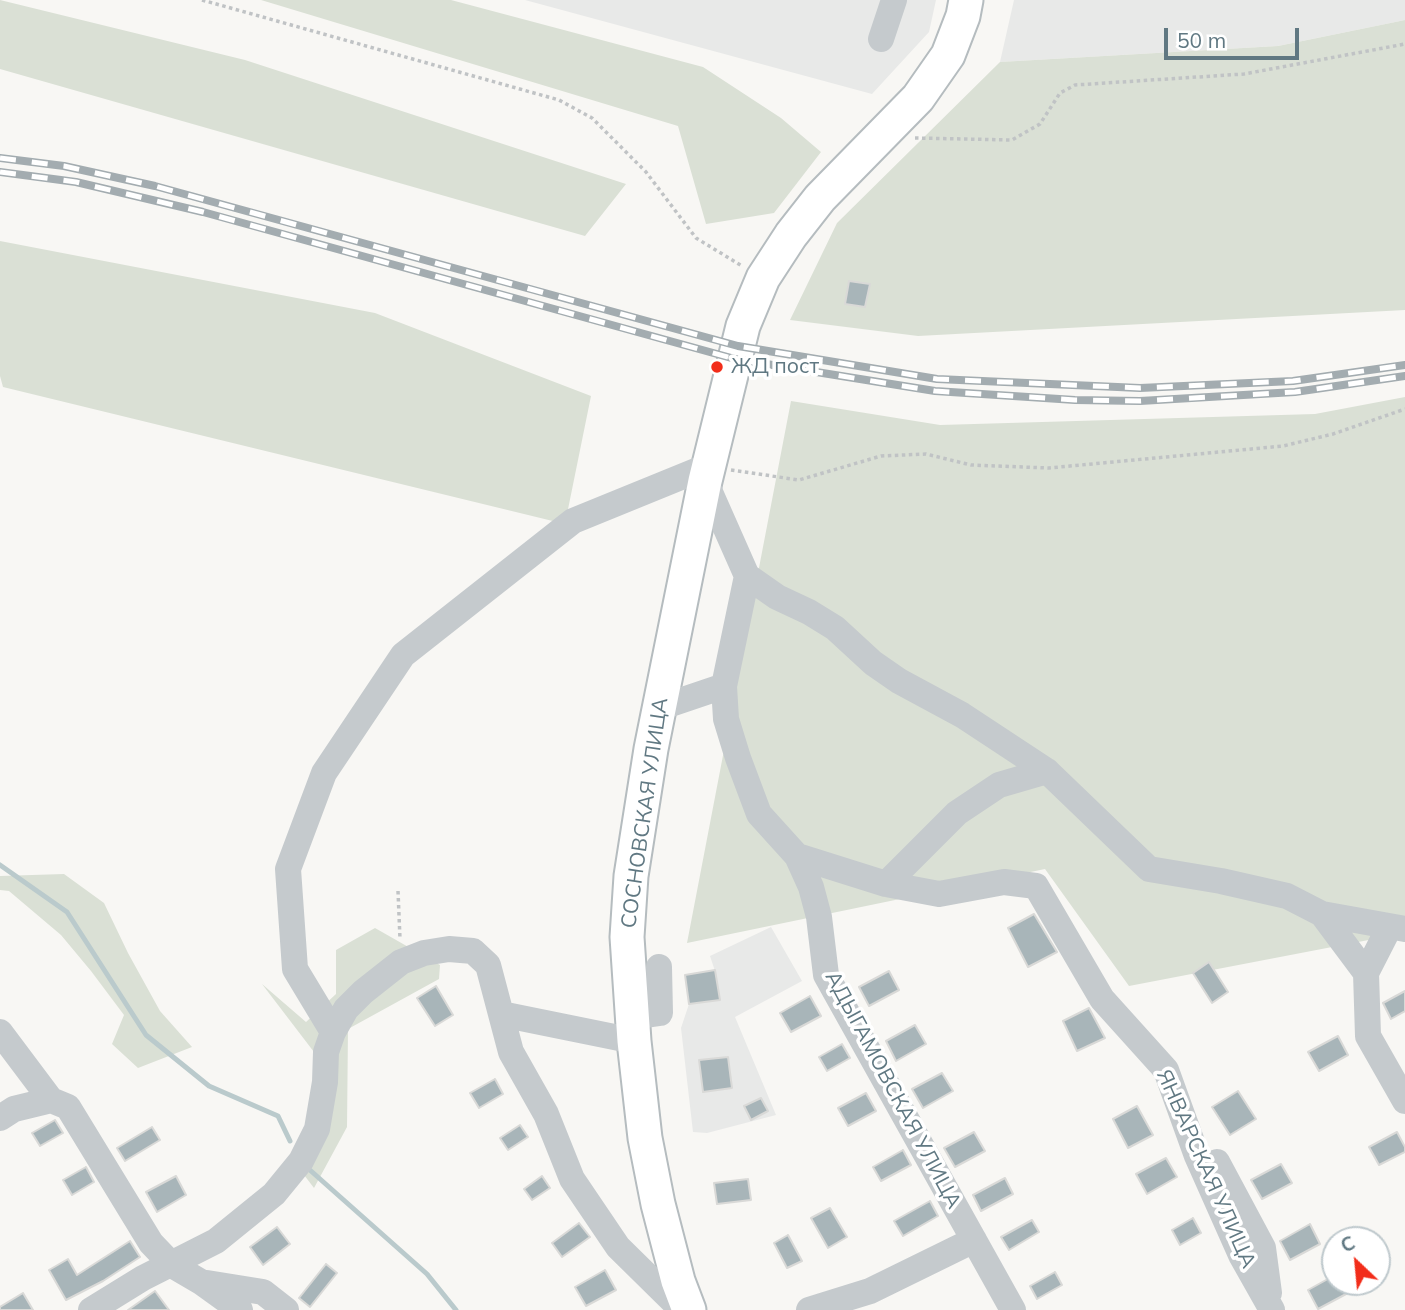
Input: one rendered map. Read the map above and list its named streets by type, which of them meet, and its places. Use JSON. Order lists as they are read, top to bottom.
{
  "streets": {
    "main road": ["СОСНОВСКАЯ УЛИЦА"],
    "street": ["АДЫГАМОВСКАЯ УЛИЦА", "ЯНВАРСКАЯ УЛИЦА"]
  },
  "places": ["ЖД пост"],
  "scale_bar": "50 m",
  "north": "top left"
}
